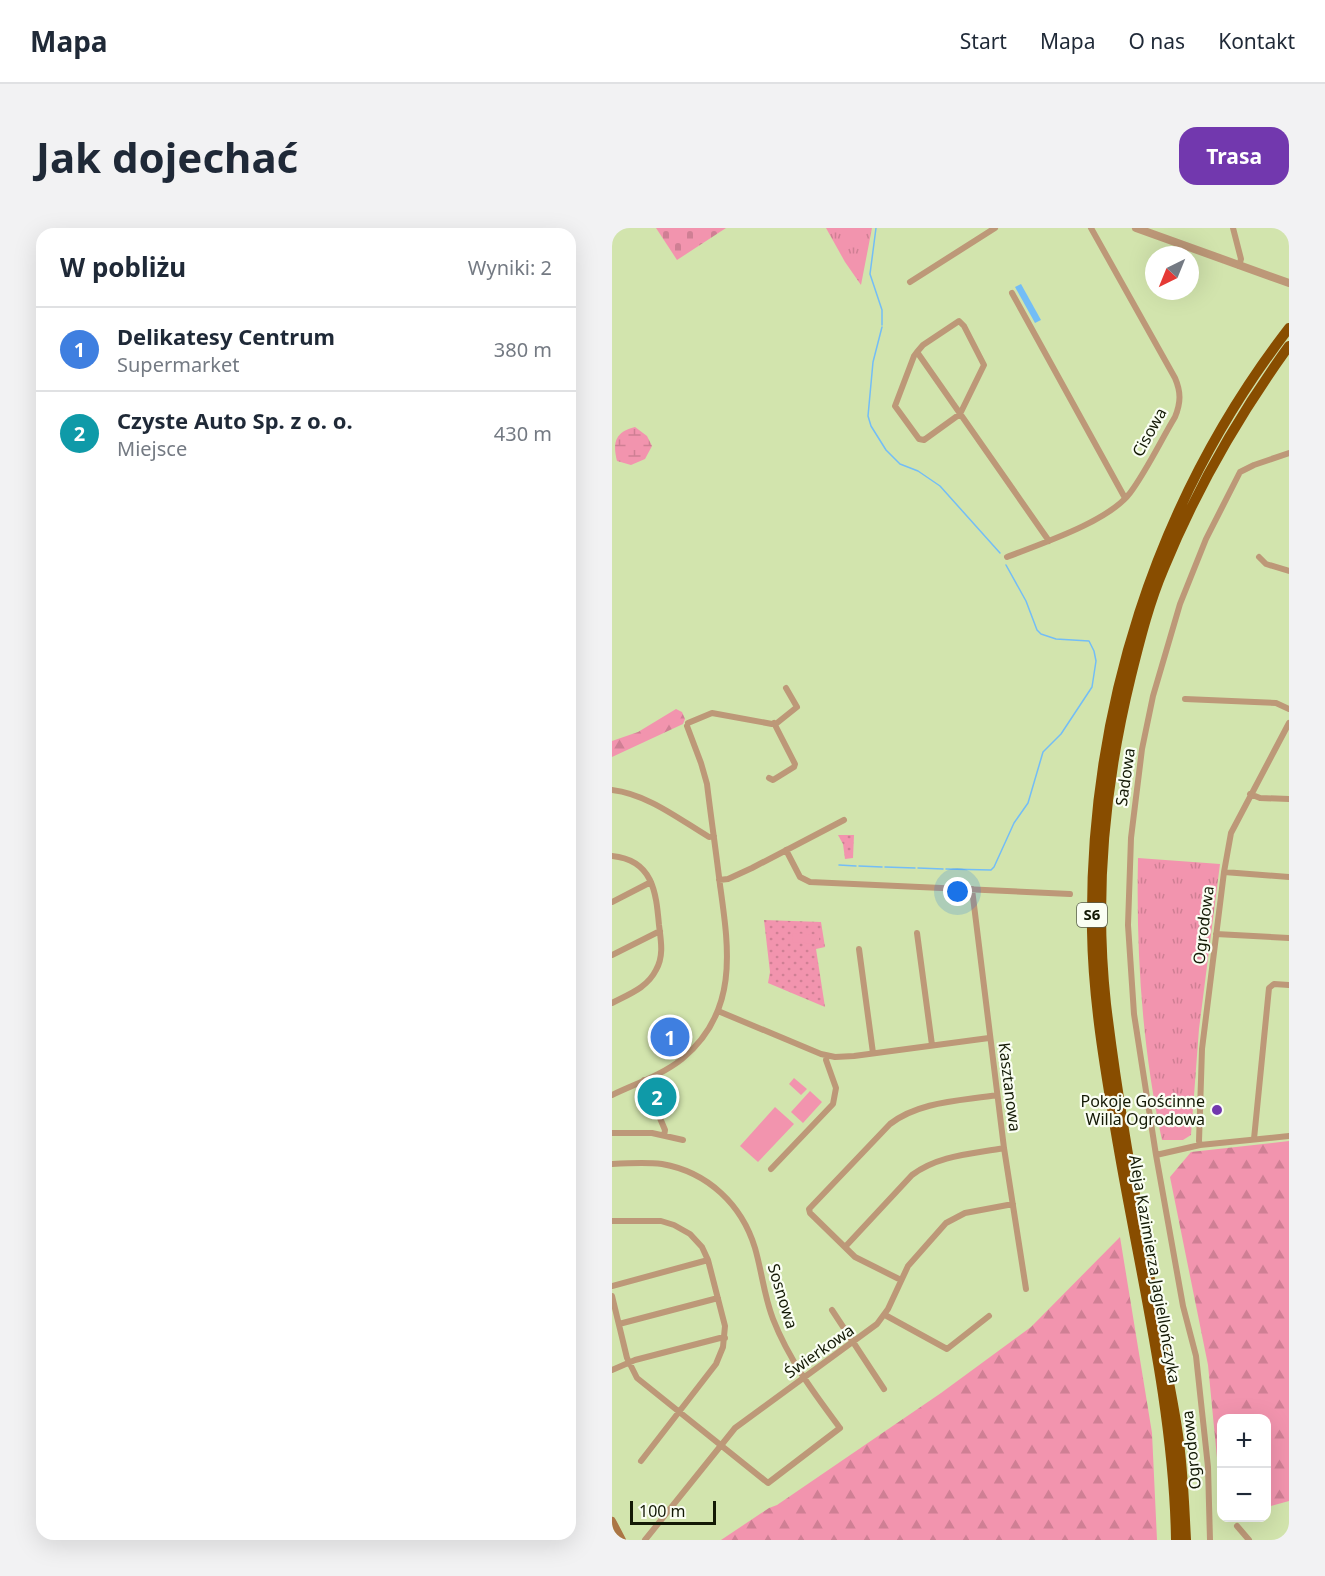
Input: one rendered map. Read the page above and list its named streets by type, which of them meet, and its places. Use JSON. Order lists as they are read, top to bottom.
{
  "streets": {
    "highway": ["S6", "Aleja Kazimierza Jagiellończyka"],
    "street": [
      "Cisowa",
      "Sadowa",
      "Ogrodowa",
      "Kasztanowa",
      "Sosnowa",
      "Świerkowa"
    ]
  },
  "crossings": [
    ["Sadowa", "Ogrodowa"],
    ["Kasztanowa", "Świerkowa"],
    ["Sosnowa", "Świerkowa"]
  ],
  "places": ["Pokoje Gościnne Willa Ogrodowa"],
  "scale_bar": "100 m",
  "north": "bottom left",
  "page": {
    "header": "Mapa",
    "nav": [
      "Start",
      "Mapa",
      "O nas",
      "Kontakt"
    ],
    "buttons": "Trasa",
    "title": "Jak dojechać",
    "heading": ["W pobliżu", "Wyniki: 2"],
    "list": [
      {
        "mark": "1",
        "name": "Delikatesy Centrum",
        "note": "Supermarket",
        "value": "380 m"
      },
      {
        "mark": "2",
        "name": "Czyste Auto Sp. z o. o.",
        "note": "Miejsce",
        "value": "430 m"
      }
    ],
    "pins": ["1", "2"],
    "map_buttons": ["+", "−"],
    "scale": "100 m"
  }
}
